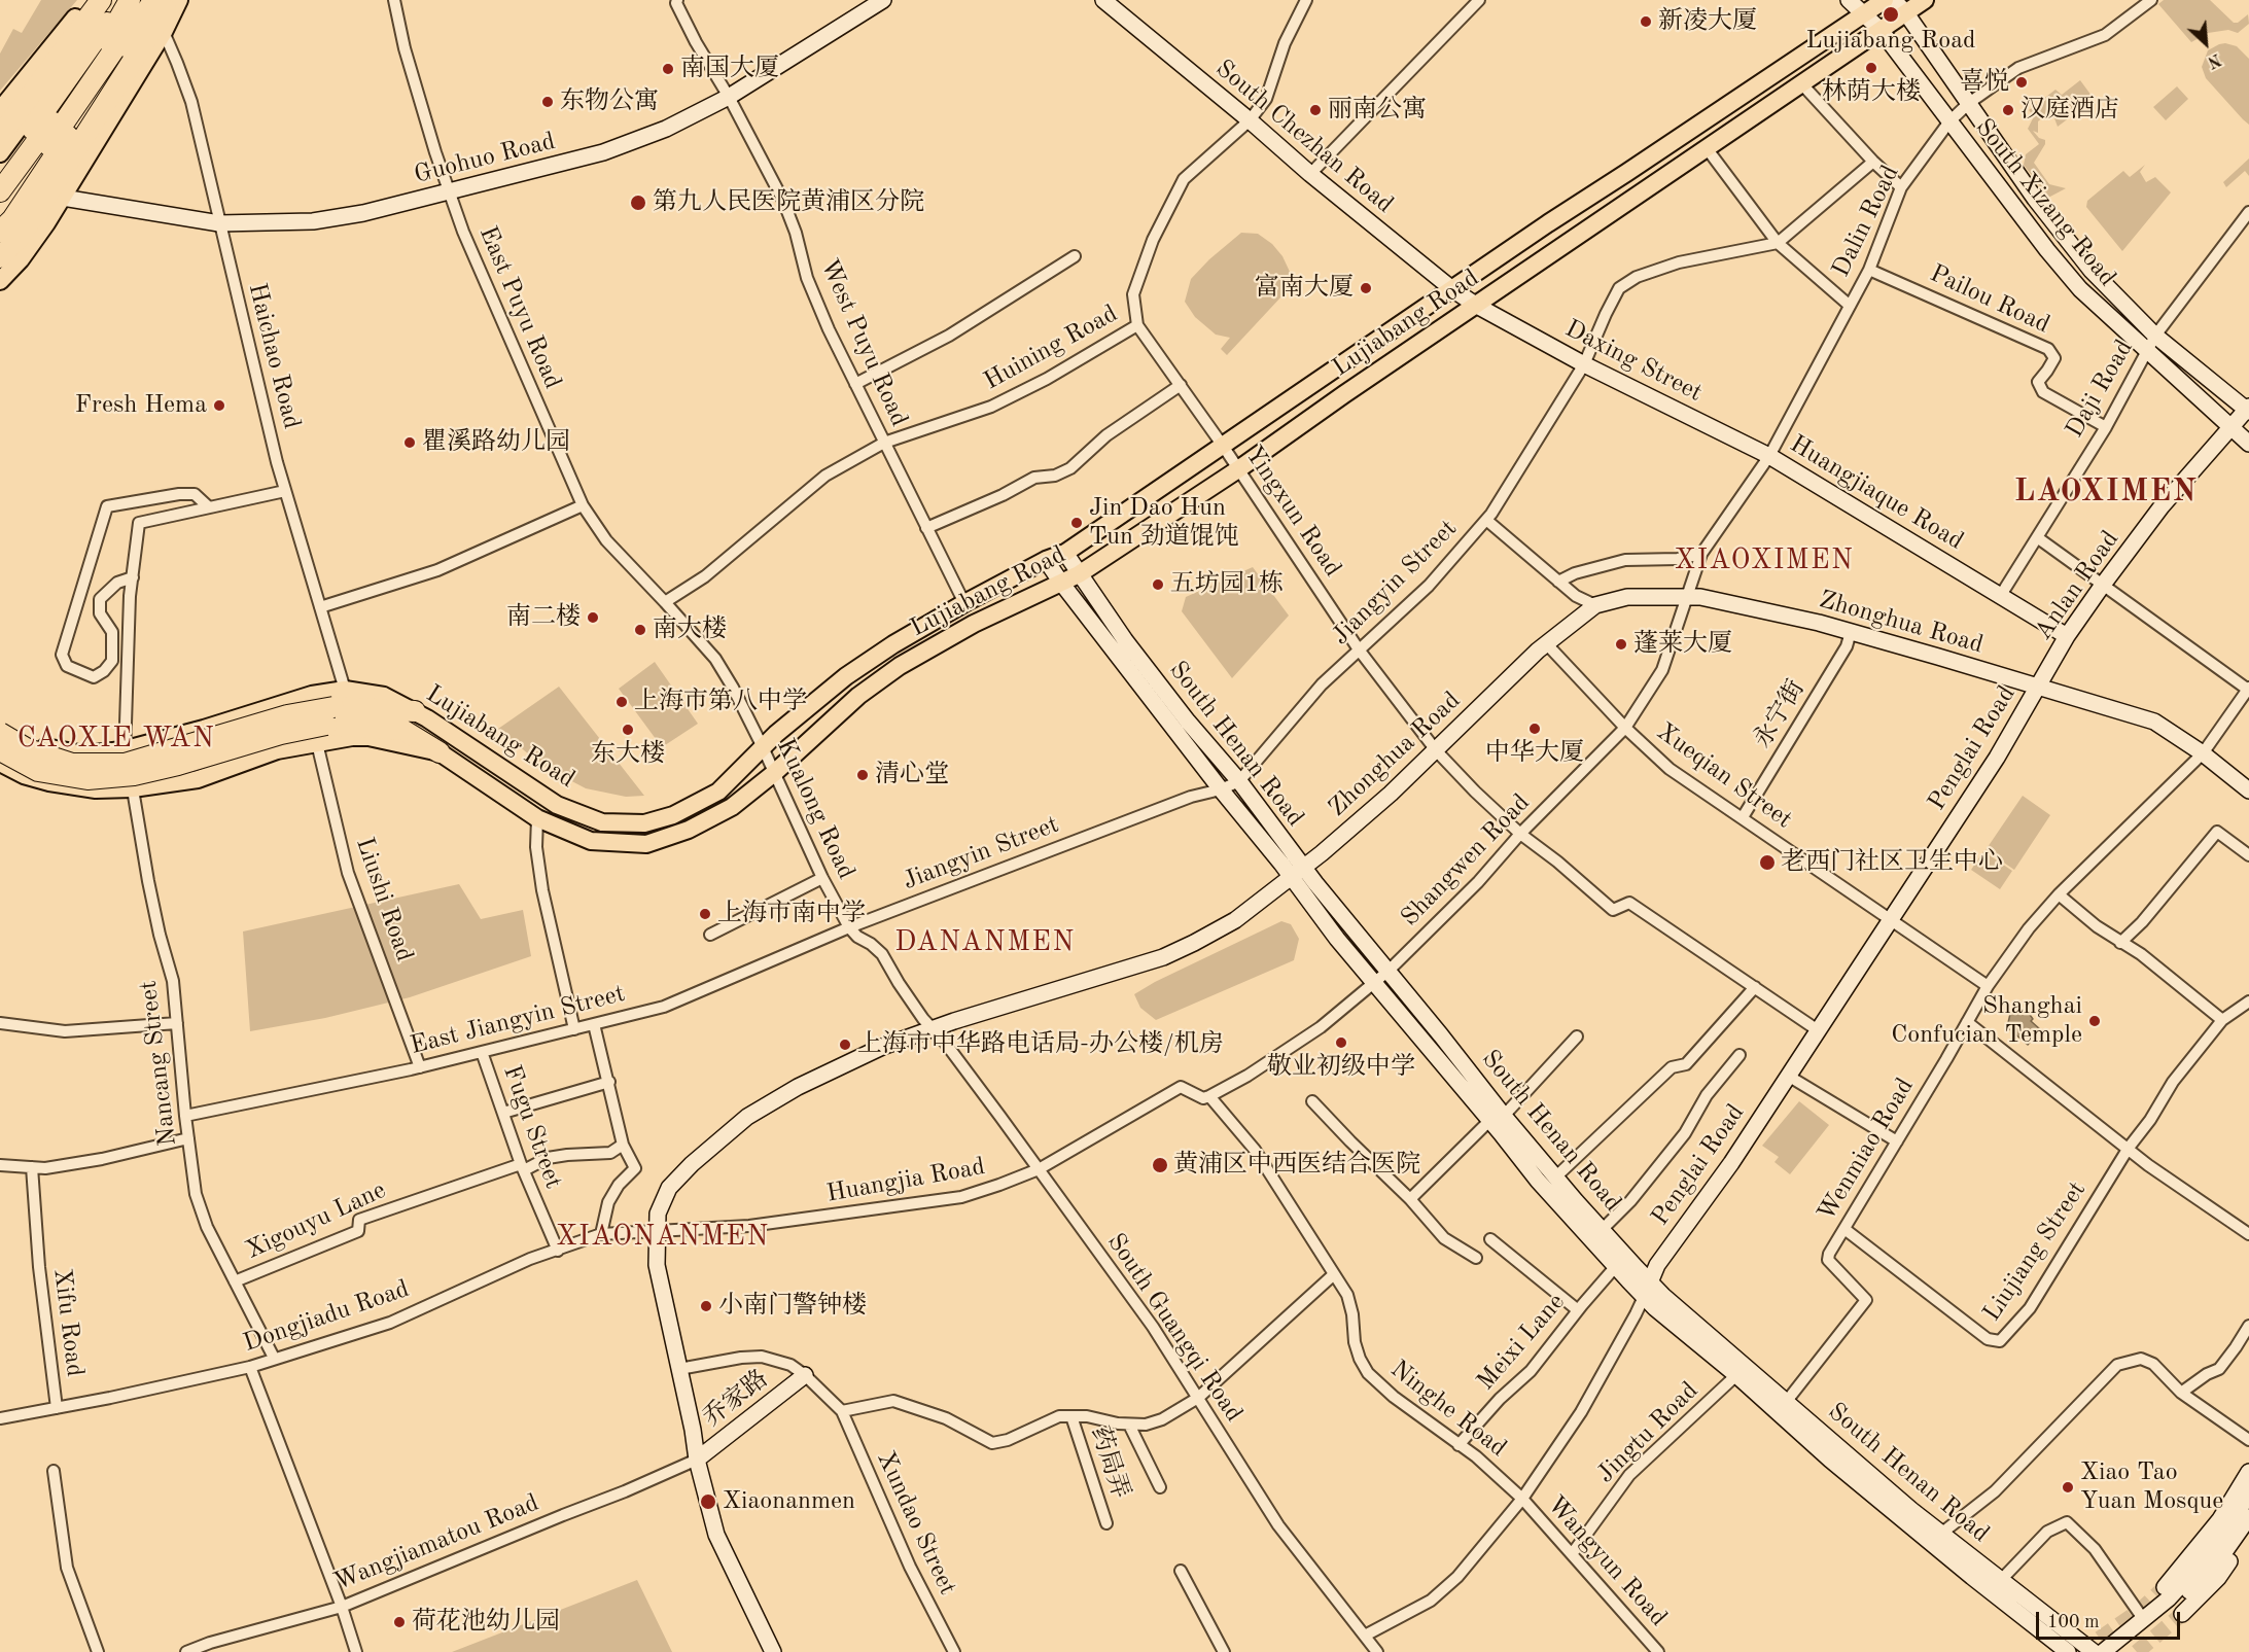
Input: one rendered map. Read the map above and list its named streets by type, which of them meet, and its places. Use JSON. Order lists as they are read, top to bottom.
{
  "streets": {
    "main road": ["Lujiabang Road"],
    "street": [
      "South Chezhan Road",
      "Guohuo Road",
      "South Xizang Road",
      "Dalin Road",
      "Pailou Road",
      "East Puyu Road",
      "West Puyu Road",
      "Huining Road",
      "Haichao Road",
      "Daxing Street",
      "Daji Road",
      "Huangjiaque Road",
      "Yingxun Road",
      "Jiangyin Street",
      "Anlan Road",
      "Zhonghua Road",
      "永宁街",
      "South Henan Road",
      "Penglai Road",
      "Xueqian Street",
      "Kualong Road",
      "Shangwen Road",
      "Liushi Road",
      "East Jiangyin Street",
      "Nancang Street",
      "Fugu Street",
      "Wenmiao Road",
      "Huangjia Road",
      "Xigouyu Lane",
      "Liujiang Street",
      "Dongjiadu Road",
      "Xifu Road",
      "South Guangqi Road",
      "Meixi Lane",
      "乔家路",
      "Ninghe Road",
      "Jingtu Road",
      "药局弄",
      "Xundao Street",
      "Wangjiamatou Road",
      "Wangyun Road"
    ]
  },
  "crossings": [
    ["South Chezhan Road", "Lujiabang Road"],
    ["South Chezhan Road", "Huining Road"],
    ["South Chezhan Road", "Daxing Street"],
    ["Guohuo Road", "East Puyu Road"],
    ["Guohuo Road", "West Puyu Road"],
    ["Guohuo Road", "Haichao Road"],
    ["South Xizang Road", "Dalin Road"],
    ["South Xizang Road", "Lujiabang Road"],
    ["South Xizang Road", "Daji Road"],
    ["South Xizang Road", "Anlan Road"],
    ["Dalin Road", "Pailou Road"],
    ["Dalin Road", "Daxing Street"],
    ["Dalin Road", "Huangjiaque Road"],
    ["Pailou Road", "Daji Road"],
    ["East Puyu Road", "Huining Road"],
    ["East Puyu Road", "Kualong Road"],
    ["Lujiabang Road", "West Puyu Road"],
    ["Lujiabang Road", "Haichao Road"],
    ["Lujiabang Road", "Daxing Street"],
    ["Lujiabang Road", "Yingxun Road"],
    ["Lujiabang Road", "South Henan Road"],
    ["Lujiabang Road", "Kualong Road"],
    ["Lujiabang Road", "Liushi Road"],
    ["Lujiabang Road", "Nancang Street"],
    ["West Puyu Road", "Huining Road"],
    ["Huining Road", "Yingxun Road"],
    ["Huining Road", "Kualong Road"],
    ["Daxing Street", "Huangjiaque Road"],
    ["Daxing Street", "Jiangyin Street"],
    ["Daji Road", "Huangjiaque Road"],
    ["Huangjiaque Road", "Anlan Road"],
    ["Huangjiaque Road", "Zhonghua Road"],
    ["Huangjiaque Road", "Shangwen Road"],
    ["Yingxun Road", "Jiangyin Street"],
    ["Yingxun Road", "Zhonghua Road"],
    ["Yingxun Road", "Shangwen Road"],
    ["Jiangyin Street", "South Henan Road"],
    ["Jiangyin Street", "Kualong Road"],
    ["Jiangyin Street", "East Jiangyin Street"],
    ["Anlan Road", "Zhonghua Road"],
    ["Anlan Road", "Penglai Road"],
    ["Zhonghua Road", "永宁街"],
    ["Zhonghua Road", "South Henan Road"],
    ["Zhonghua Road", "Penglai Road"],
    ["Zhonghua Road", "Xueqian Street"],
    ["Zhonghua Road", "Kualong Road"],
    ["Zhonghua Road", "Shangwen Road"],
    ["Zhonghua Road", "Wenmiao Road"],
    ["Zhonghua Road", "Huangjia Road"],
    ["Zhonghua Road", "Dongjiadu Road"],
    ["Zhonghua Road", "South Guangqi Road"],
    ["Zhonghua Road", "乔家路"],
    ["Zhonghua Road", "Wangjiamatou Road"],
    ["永宁街", "Xueqian Street"],
    ["South Henan Road", "Penglai Road"],
    ["South Henan Road", "Shangwen Road"],
    ["South Henan Road", "Wenmiao Road"],
    ["South Henan Road", "Meixi Lane"],
    ["South Henan Road", "Jingtu Road"],
    ["Penglai Road", "Xueqian Street"],
    ["Penglai Road", "South Guangqi Road"],
    ["Penglai Road", "Ninghe Road"],
    ["Penglai Road", "Wangyun Road"],
    ["Xueqian Street", "Shangwen Road"],
    ["Xueqian Street", "Wenmiao Road"],
    ["Kualong Road", "East Jiangyin Street"],
    ["Kualong Road", "South Guangqi Road"],
    ["Shangwen Road", "Huangjia Road"],
    ["Shangwen Road", "Ninghe Road"],
    ["Liushi Road", "East Jiangyin Street"],
    ["East Jiangyin Street", "Nancang Street"],
    ["East Jiangyin Street", "Fugu Street"],
    ["Nancang Street", "Xigouyu Lane"],
    ["Nancang Street", "Dongjiadu Road"],
    ["Fugu Street", "Xigouyu Lane"],
    ["Fugu Street", "Dongjiadu Road"],
    ["Wenmiao Road", "Liujiang Street"],
    ["Huangjia Road", "Dongjiadu Road"],
    ["Huangjia Road", "South Guangqi Road"],
    ["Huangjia Road", "Ninghe Road"],
    ["Dongjiadu Road", "Xifu Road"],
    ["Meixi Lane", "Ninghe Road"],
    ["乔家路", "Wangjiamatou Road"],
    ["Ninghe Road", "Wangyun Road"],
    ["Jingtu Road", "Wangyun Road"]
  ],
  "districts": [
    "LAOXIMEN",
    "XIAOXIMEN",
    "CAOXIE WAN",
    "DANANMEN",
    "XIAONANMEN"
  ],
  "places": [
    "Lujiabang Road",
    "新凌大厦",
    "林荫大楼",
    "南国大厦",
    "喜悦",
    "东物公寓",
    "丽南公寓",
    "汉庭酒店",
    "第九人民医院黄浦区分院",
    "富南大厦",
    "Fresh Hema",
    "瞿溪路幼儿园",
    "Jin Dao Hun Tun 劲道馄饨",
    "五坊园1栋",
    "南二楼",
    "南大楼",
    "蓬莱大厦",
    "上海市第八中学",
    "中华大厦",
    "东大楼",
    "清心堂",
    "老西门社区卫生中心",
    "上海市南中学",
    "Shanghai Confucian Temple",
    "敬业初级中学",
    "上海市中华路电话局-办公楼/机房",
    "黄浦区中西医结合医院",
    "小南门警钟楼",
    "Xiao Tao Yuan Mosque",
    "Xiaonanmen",
    "荷花池幼儿园"
  ],
  "scale_bar": "100 m",
  "north": "bottom right"
}
